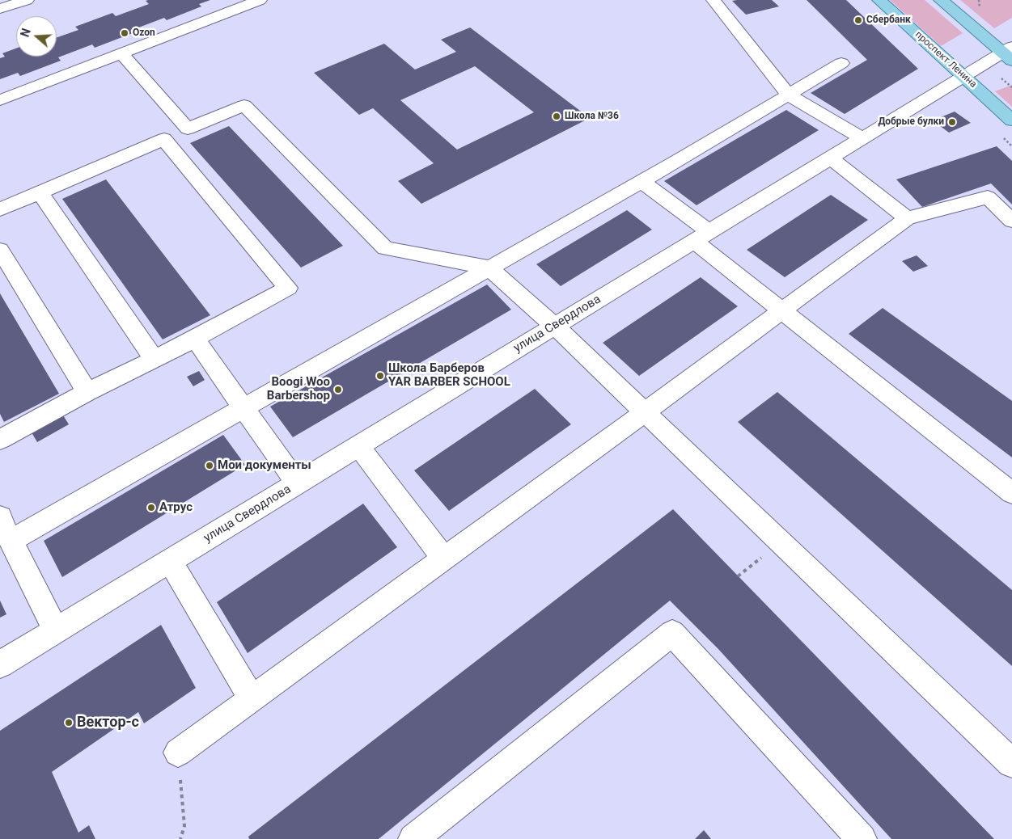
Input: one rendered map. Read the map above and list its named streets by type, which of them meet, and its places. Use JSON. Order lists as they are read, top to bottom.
{
  "streets": {
    "main road": ["проспект Ленина"],
    "street": ["улица Свердлова"]
  },
  "crossings": [
    ["проспект Ленина", "улица Свердлова"]
  ],
  "places": [
    "Сбербанк",
    "Ozon",
    "Школа №36",
    "Добрые булки",
    "Школа Барберов YAR BARBER SCHOOL",
    "Boogi Woo Barbershop",
    "Мои документы",
    "Атрус",
    "Вектор-с"
  ],
  "north": "left"
}
